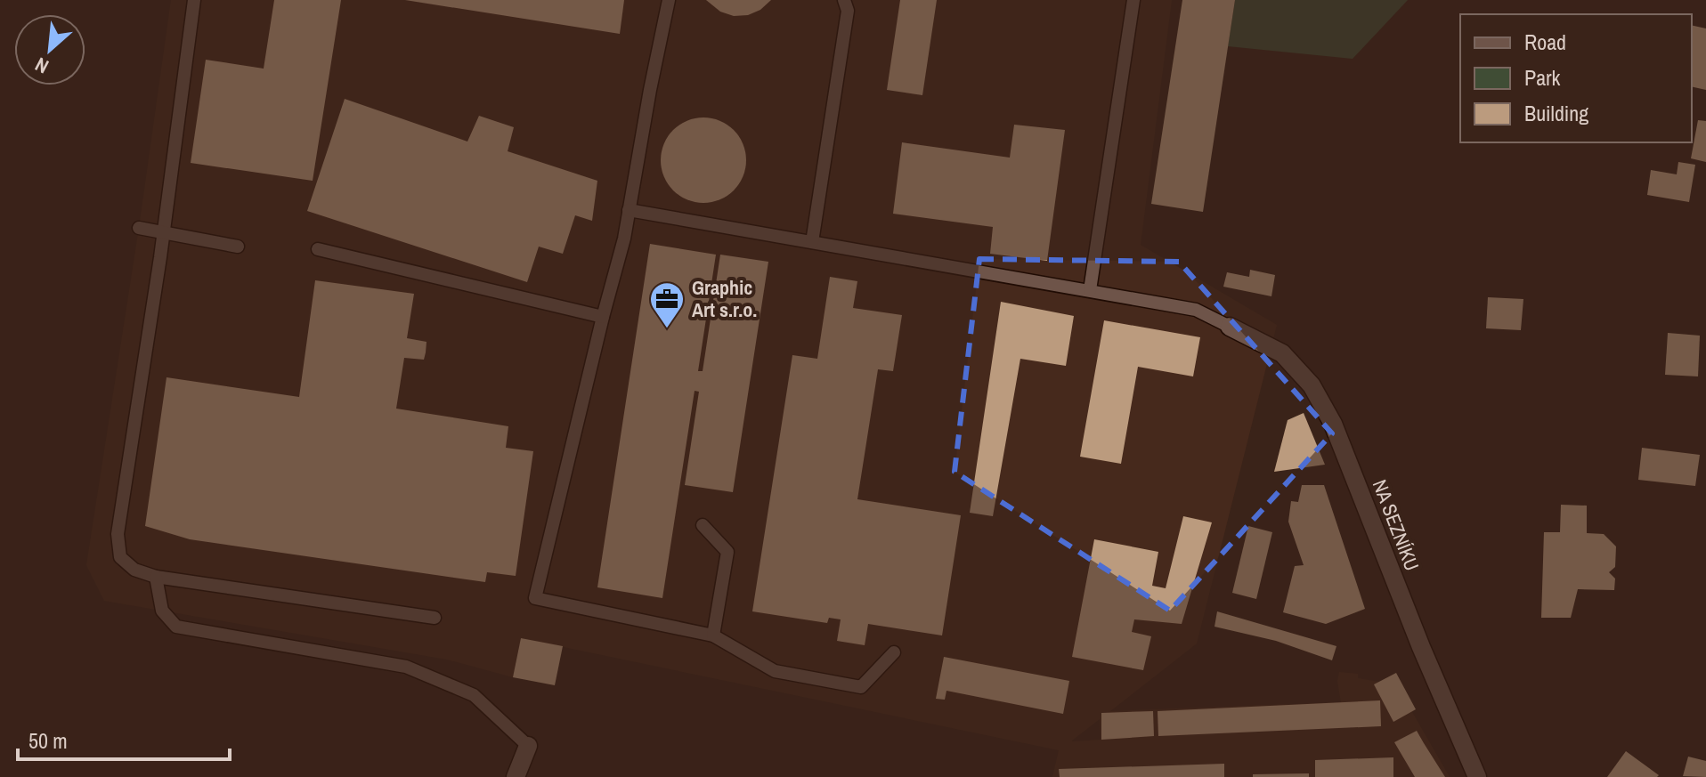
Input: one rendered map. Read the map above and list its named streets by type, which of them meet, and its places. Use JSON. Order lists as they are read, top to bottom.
{
  "streets": {
    "street": ["NA SEZNÍKU"]
  },
  "places": {
    "office": ["Graphic Art s.r.o."]
  },
  "legend": ["Road", "Park", "Building"],
  "scale_bar": "50 m",
  "north": "bottom left"
}
